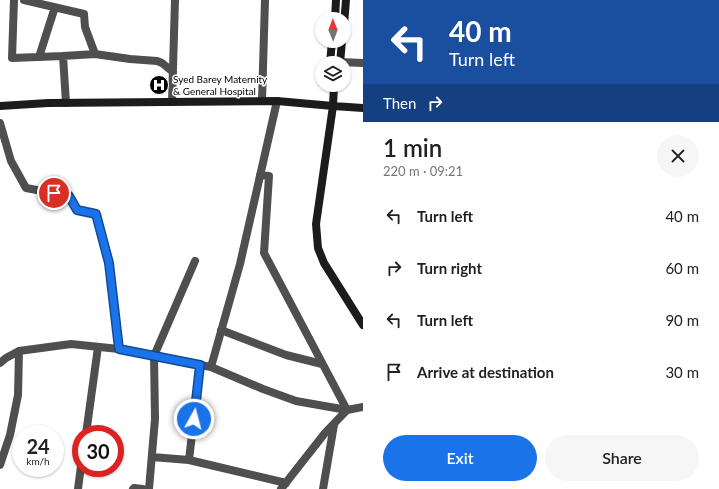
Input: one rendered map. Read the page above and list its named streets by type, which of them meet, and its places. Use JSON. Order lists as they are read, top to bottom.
{
  "places": {
    "hospital": ["Syed Barey Maternity & General Hospital"]
  },
  "north": "top",
  "page": {
    "turn": ["40 m", "Turn left"],
    "then": "Then",
    "heading": ["1 min", "220 m · 09:21"],
    "list": [
      {
        "name": "Turn left",
        "value": "40 m"
      },
      {
        "name": "Turn right",
        "value": "60 m"
      },
      {
        "name": "Turn left",
        "value": "90 m"
      },
      {
        "name": "Arrive at destination",
        "value": "30 m"
      }
    ],
    "speed": "24 km/h",
    "limit": "30",
    "buttons": ["Exit", "Share"]
  }
}
